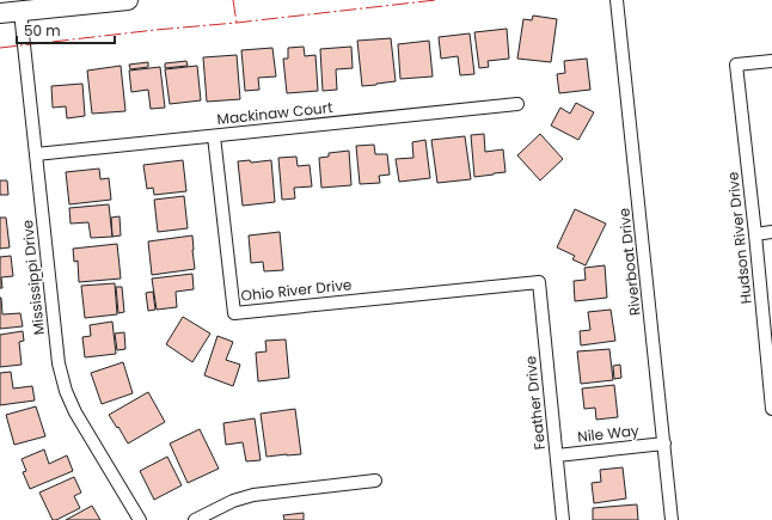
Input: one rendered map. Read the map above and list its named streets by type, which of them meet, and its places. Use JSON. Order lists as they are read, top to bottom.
{
  "streets": {
    "street": [
      "Mackinaw Court",
      "Hudson River Drive",
      "Riverboat Drive",
      "Mississippi Drive",
      "Ohio River Drive",
      "Feather Drive",
      "Nile Way"
    ]
  },
  "crossings": [
    ["Mackinaw Court", "Mississippi Drive"],
    ["Mackinaw Court", "Ohio River Drive"],
    ["Riverboat Drive", "Nile Way"],
    ["Ohio River Drive", "Feather Drive"],
    ["Feather Drive", "Nile Way"]
  ],
  "scale_bar": "50 m"
}
